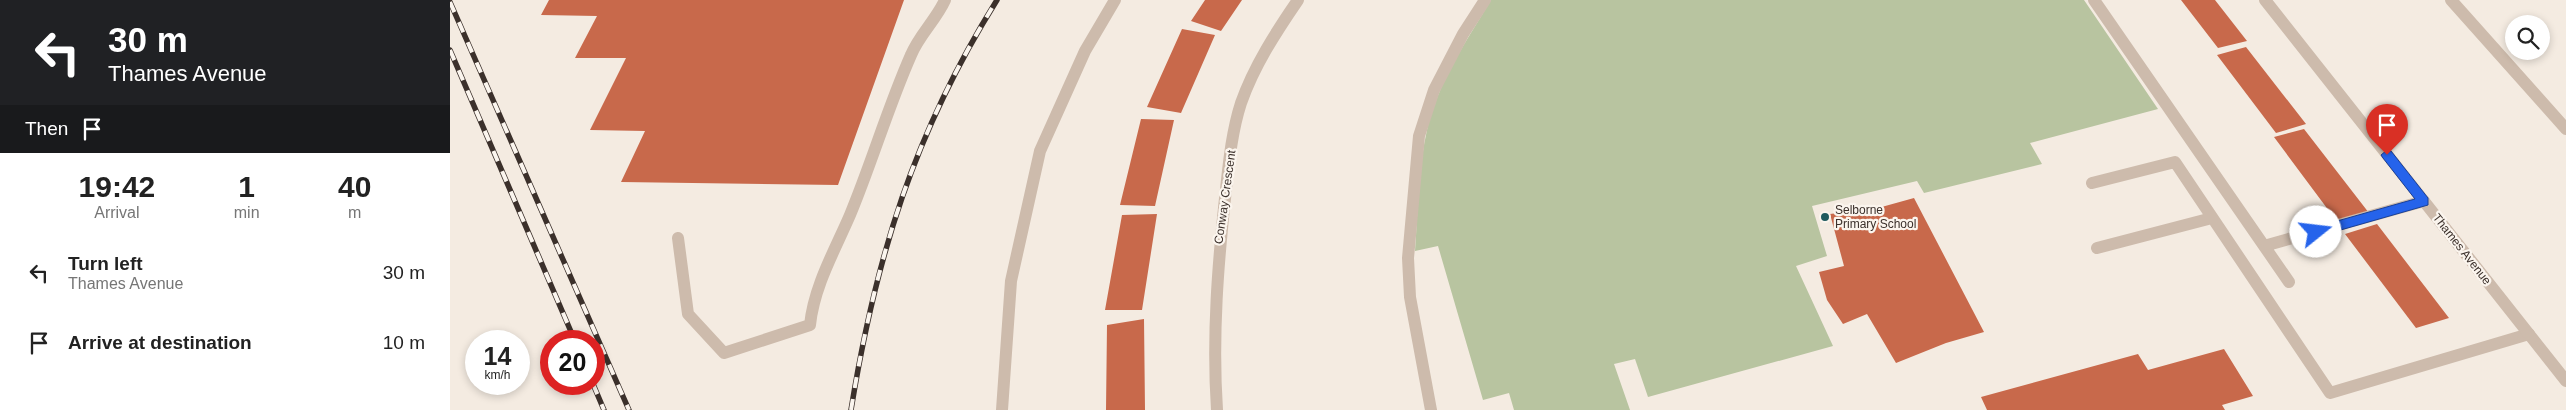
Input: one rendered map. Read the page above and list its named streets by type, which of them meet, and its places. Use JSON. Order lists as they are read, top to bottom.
{
  "streets": {
    "street": ["Conway Crescent", "Thames Avenue"]
  },
  "places": ["Selborne Primary School"],
  "page": {
    "turn": ["30 m", "Thames Avenue"],
    "then": "Then",
    "eta": [
      "19:42",
      "Arrival",
      "1",
      "min",
      "40",
      "m"
    ],
    "list": [
      {
        "name": "Turn left",
        "note": "Thames Avenue",
        "value": "30 m"
      },
      {
        "name": "Arrive at destination",
        "value": "10 m"
      }
    ],
    "speed": "14 km/h",
    "limit": "20"
  }
}
